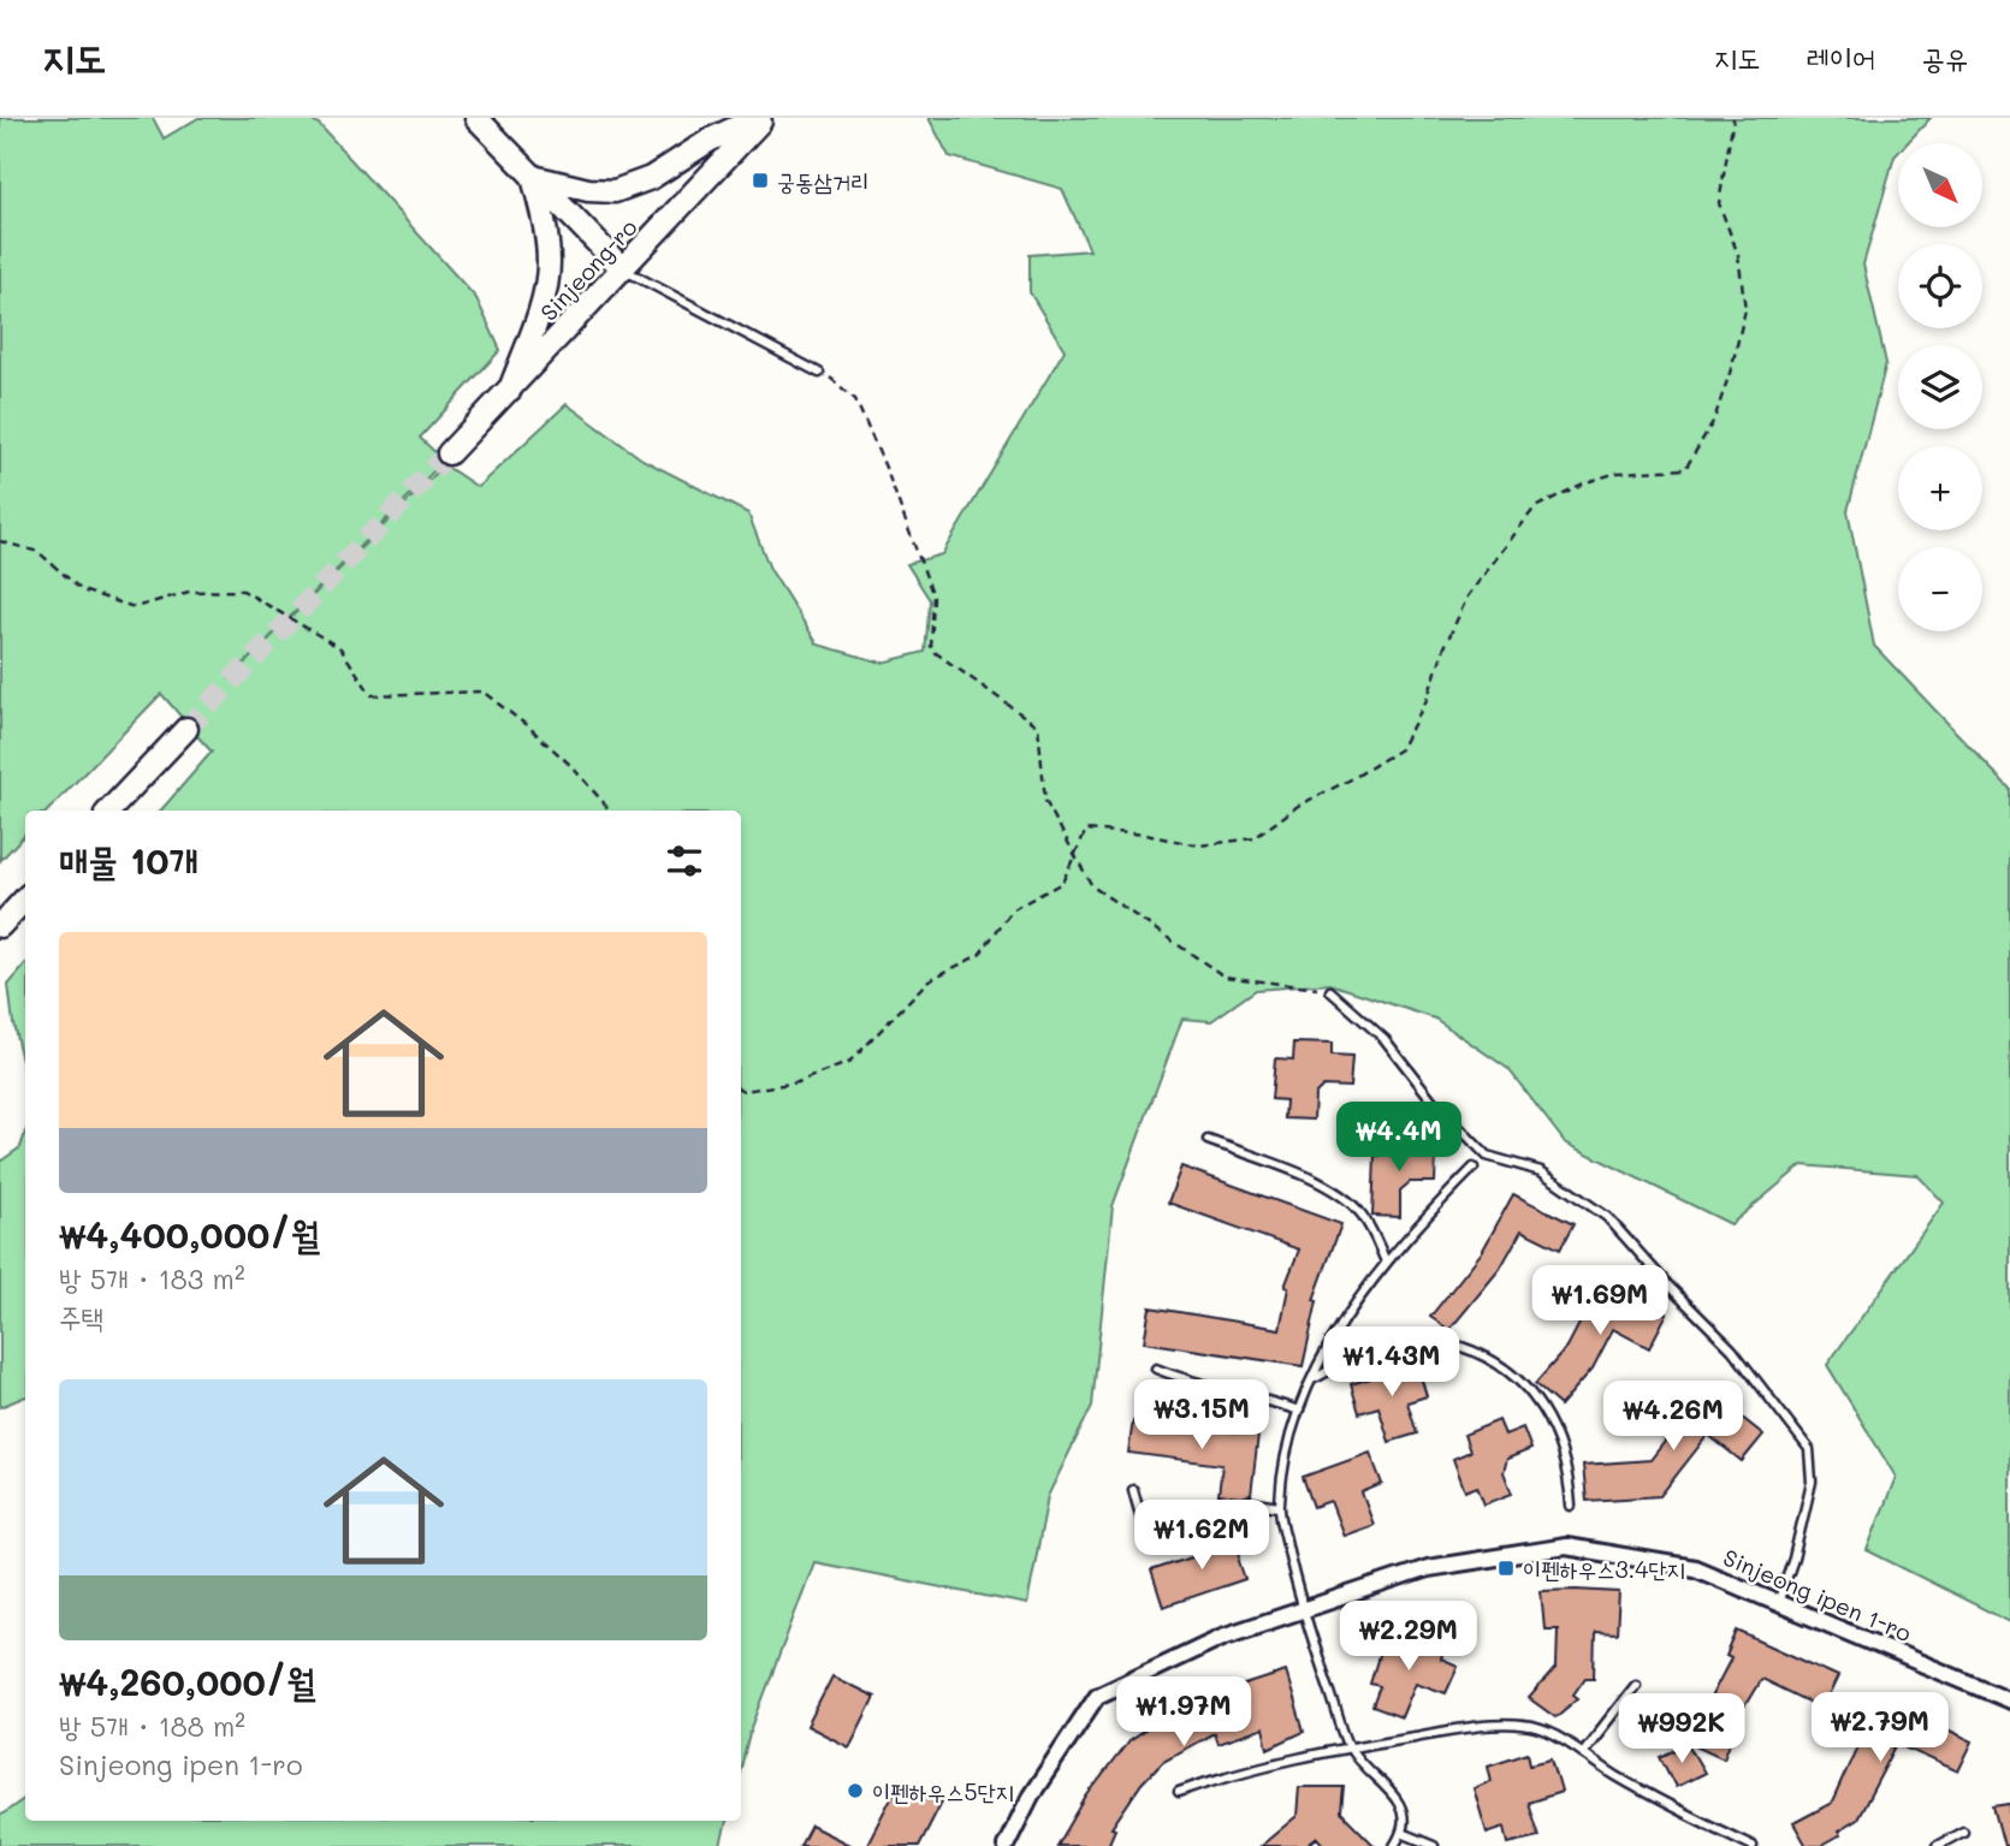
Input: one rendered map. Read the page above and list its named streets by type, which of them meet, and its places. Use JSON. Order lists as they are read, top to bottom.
{
  "streets": {
    "main road": ["Sinjeong-ro"],
    "street": ["Sinjeong ipen 1-ro"]
  },
  "places": {
    "transit": ["궁동삼거리", "이펜하우스3.4단지"],
    "other": ["이펜하우스5단지"]
  },
  "north": "bottom right",
  "page": {
    "header": "지도",
    "nav": ["지도", "레이어", "공유"],
    "map_buttons": ["+", "−"],
    "heading": "매물 10개",
    "list": [
      {
        "name": "₩4,400,000/월",
        "note": "방 5개 · 183 m² · 주택"
      },
      {
        "name": "₩4,260,000/월",
        "note": "방 5개 · 188 m² · Sinjeong ipen 1-ro"
      }
    ],
    "price": [
      "₩4.4M",
      "₩1.69M",
      "₩1.43M",
      "₩3.15M",
      "₩4.26M",
      "₩1.62M",
      "₩2.29M",
      "₩1.97M",
      "₩2.79M",
      "₩992K"
    ]
  }
}
